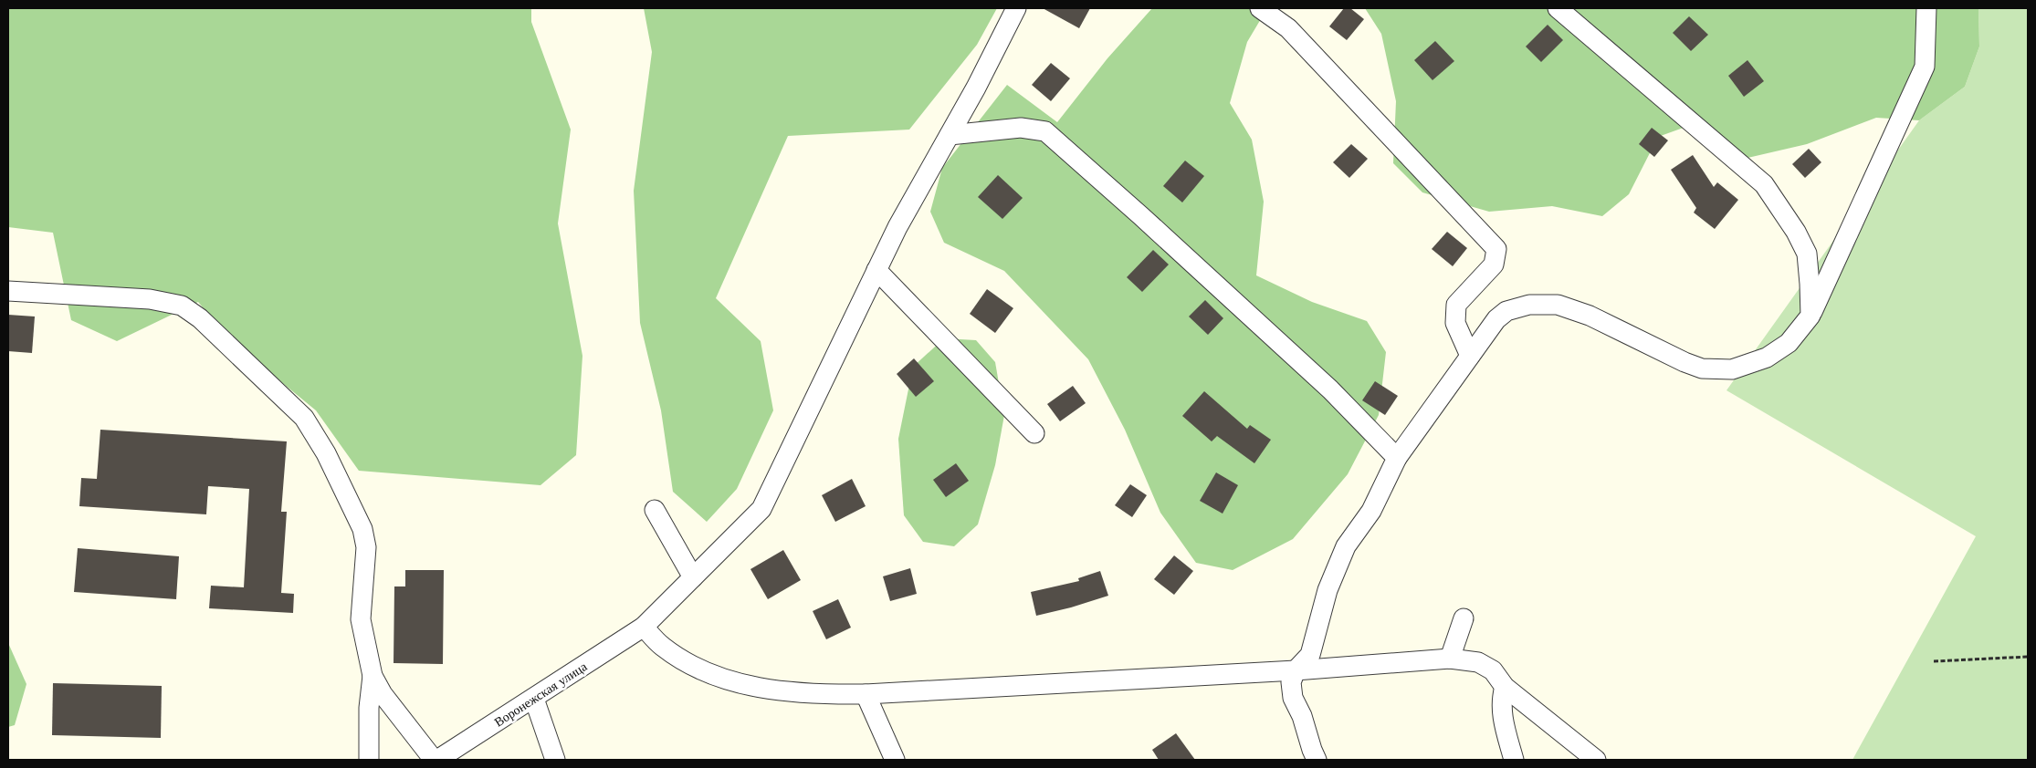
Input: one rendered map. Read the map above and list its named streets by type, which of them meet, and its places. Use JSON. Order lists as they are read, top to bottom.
{
  "streets": {
    "street": ["Воронежская улица"]
  }
}
